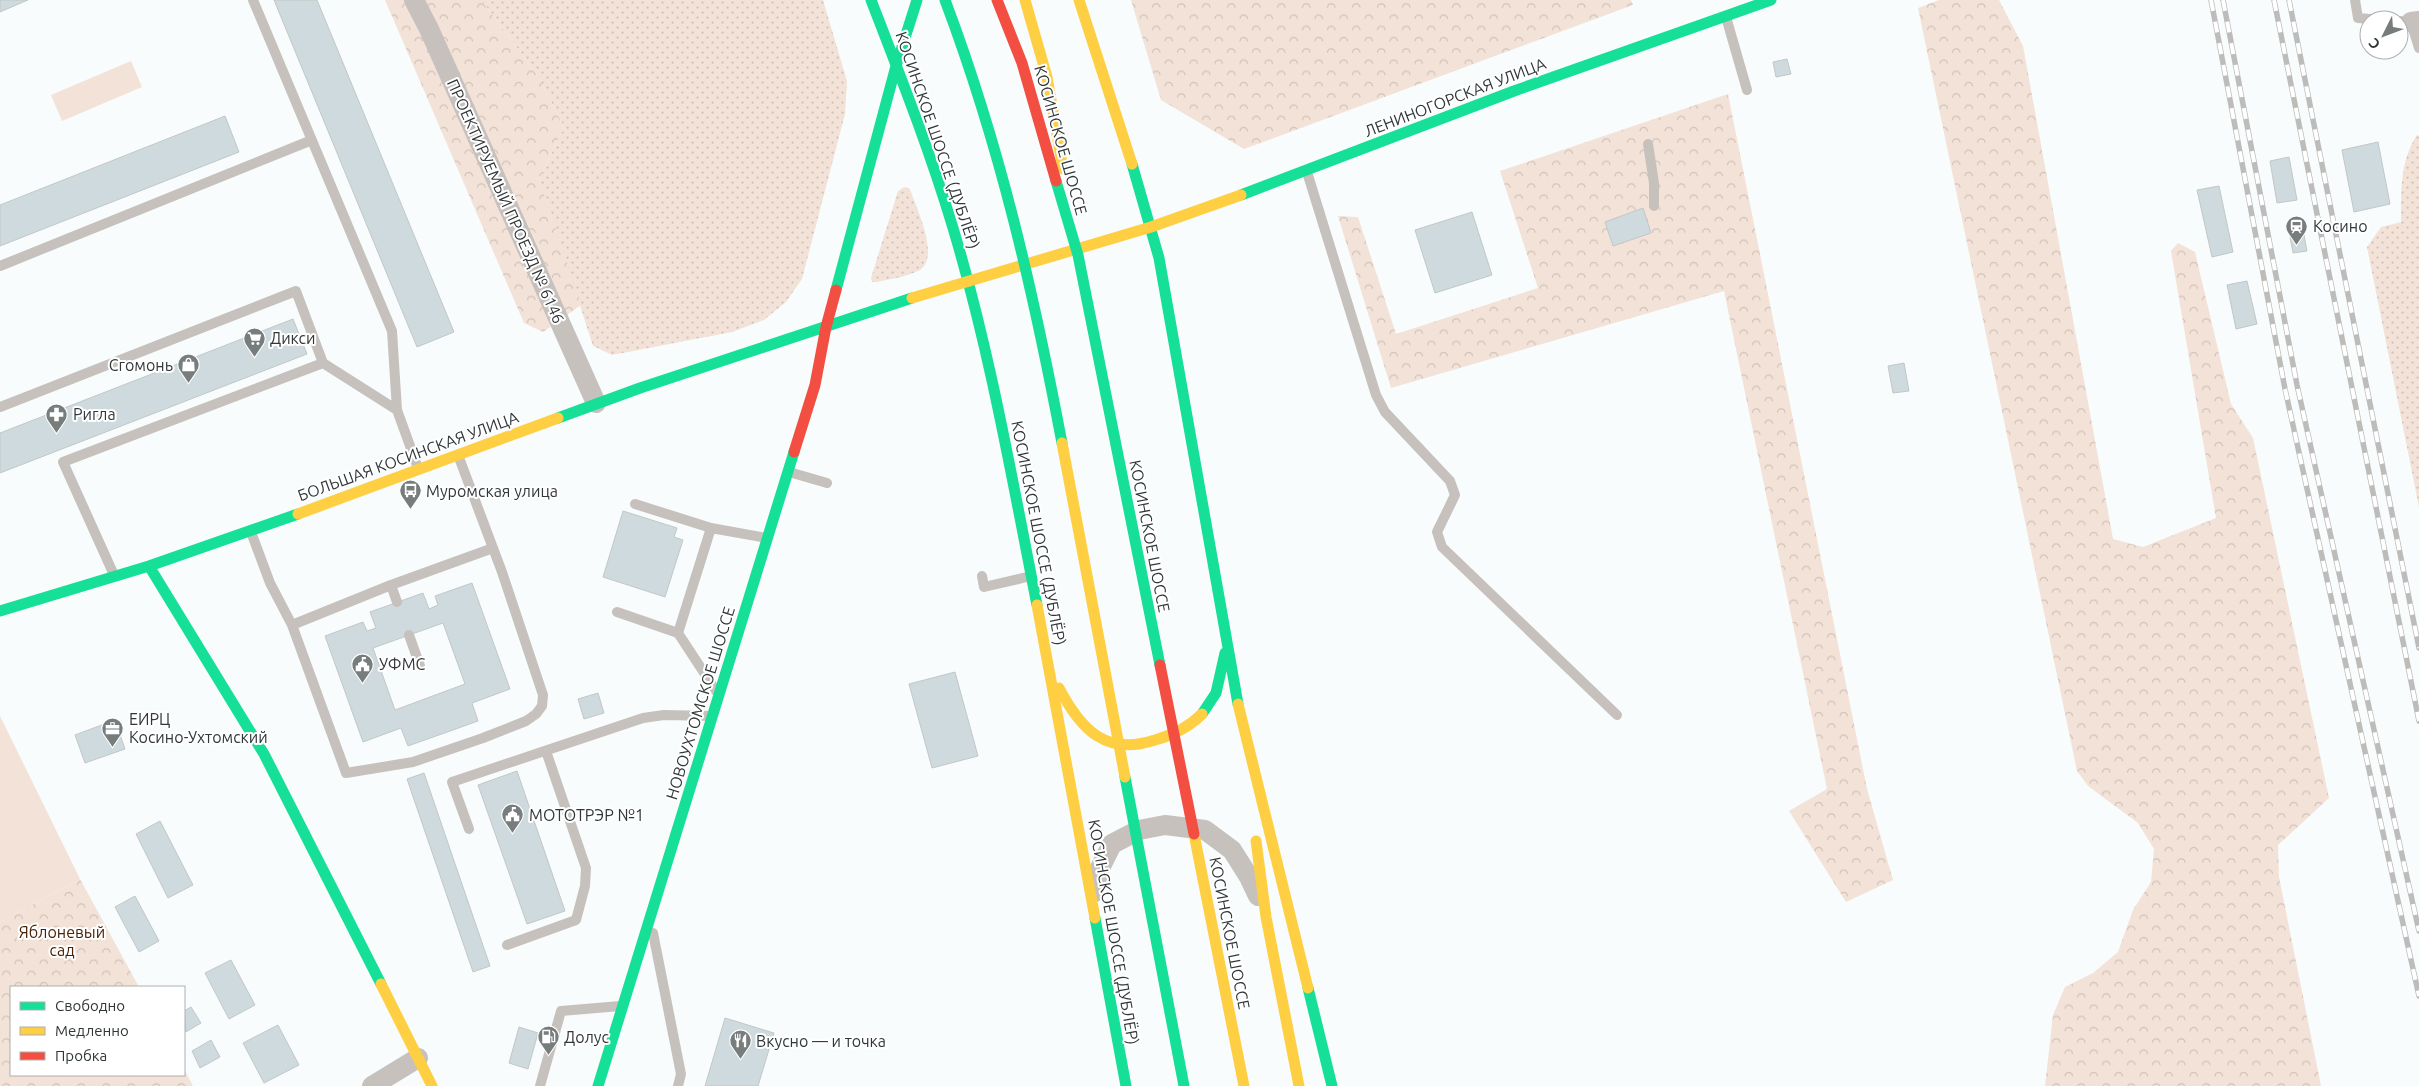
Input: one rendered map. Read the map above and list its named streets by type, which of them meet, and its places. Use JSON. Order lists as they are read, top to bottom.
{
  "streets": {
    "main road": [
      "ЛЕНИНОГОРСКАЯ УЛИЦА",
      "КОСИНСКОЕ ШОССЕ (ДУБЛЁР)",
      "КОСИНСКОЕ ШОССЕ",
      "БОЛЬШАЯ КОСИНСКАЯ УЛИЦА",
      "НОВОУХТОМСКОЕ ШОССЕ"
    ],
    "street": ["ПРОЕКТИРУЕМЫЙ ПРОЕЗД № 6146"]
  },
  "crossings": [
    ["ЛЕНИНОГОРСКАЯ УЛИЦА", "КОСИНСКОЕ ШОССЕ (ДУБЛЁР)"],
    ["ЛЕНИНОГОРСКАЯ УЛИЦА", "БОЛЬШАЯ КОСИНСКАЯ УЛИЦА"],
    ["КОСИНСКОЕ ШОССЕ (ДУБЛЁР)", "БОЛЬШАЯ КОСИНСКАЯ УЛИЦА"],
    ["КОСИНСКОЕ ШОССЕ (ДУБЛЁР)", "НОВОУХТОМСКОЕ ШОССЕ"],
    ["ПРОЕКТИРУЕМЫЙ ПРОЕЗД № 6146", "БОЛЬШАЯ КОСИНСКАЯ УЛИЦА"],
    ["БОЛЬШАЯ КОСИНСКАЯ УЛИЦА", "НОВОУХТОМСКОЕ ШОССЕ"]
  ],
  "parks": ["Яблоневый сад"],
  "places": {
    "station": ["Косино"],
    "supermarket": ["Дикси"],
    "shop": ["Сгомонь"],
    "pharmacy": ["Ригла"],
    "bus stop": ["Муромская улица"],
    "public building": ["УФМС", "МОТОТРЭР №1"],
    "office": ["ЕИРЦ Косино-Ухтомский"],
    "fuel station": ["Долус"],
    "restaurant": ["Вкусно — и точка"]
  },
  "legend": ["Свободно", "Медленно", "Пробка"],
  "north": "bottom left"
}
